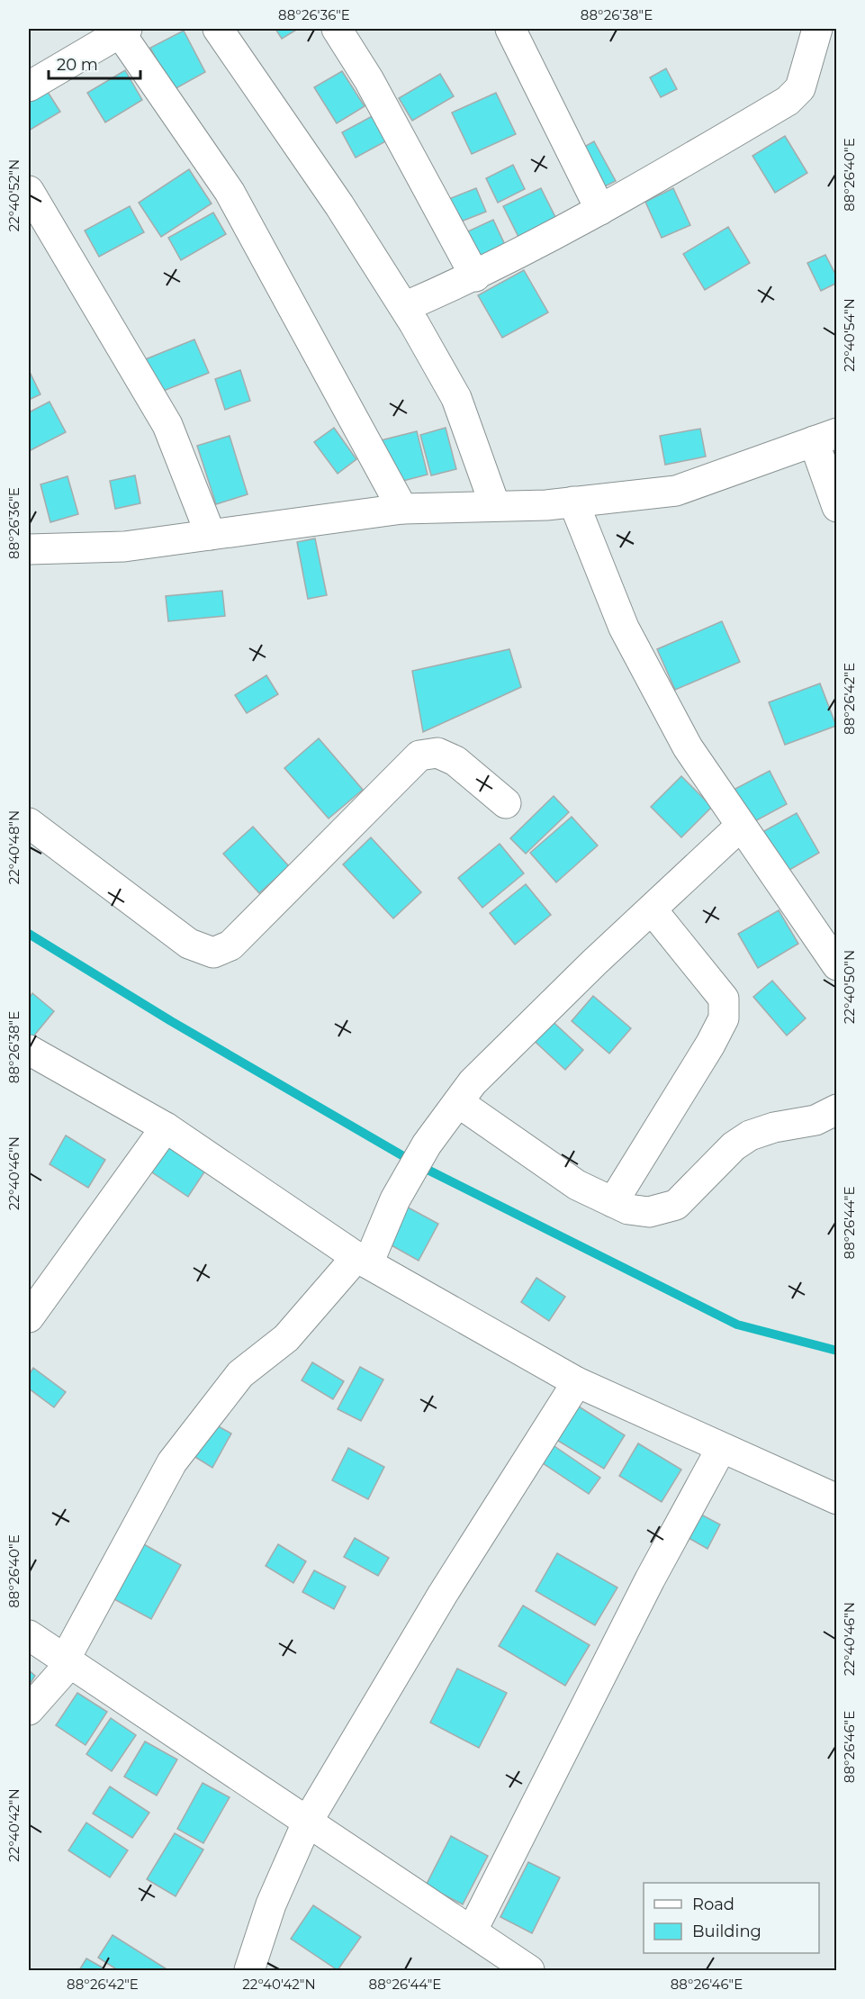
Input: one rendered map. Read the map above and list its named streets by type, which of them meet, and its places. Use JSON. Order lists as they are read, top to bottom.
{
  "legend": ["Road", "Building"],
  "scale_bar": "20 m",
  "coordinates": [
    "88°26'36\"E",
    "88°26'38\"E",
    "88°26'40\"E",
    "22°40'52\"N",
    "22°40'54\"N",
    "88°26'42\"E",
    "22°40'48\"N",
    "22°40'50\"N",
    "22°40'46\"N",
    "88°26'44\"E",
    "88°26'46\"E",
    "22°40'42\"N"
  ]
}
